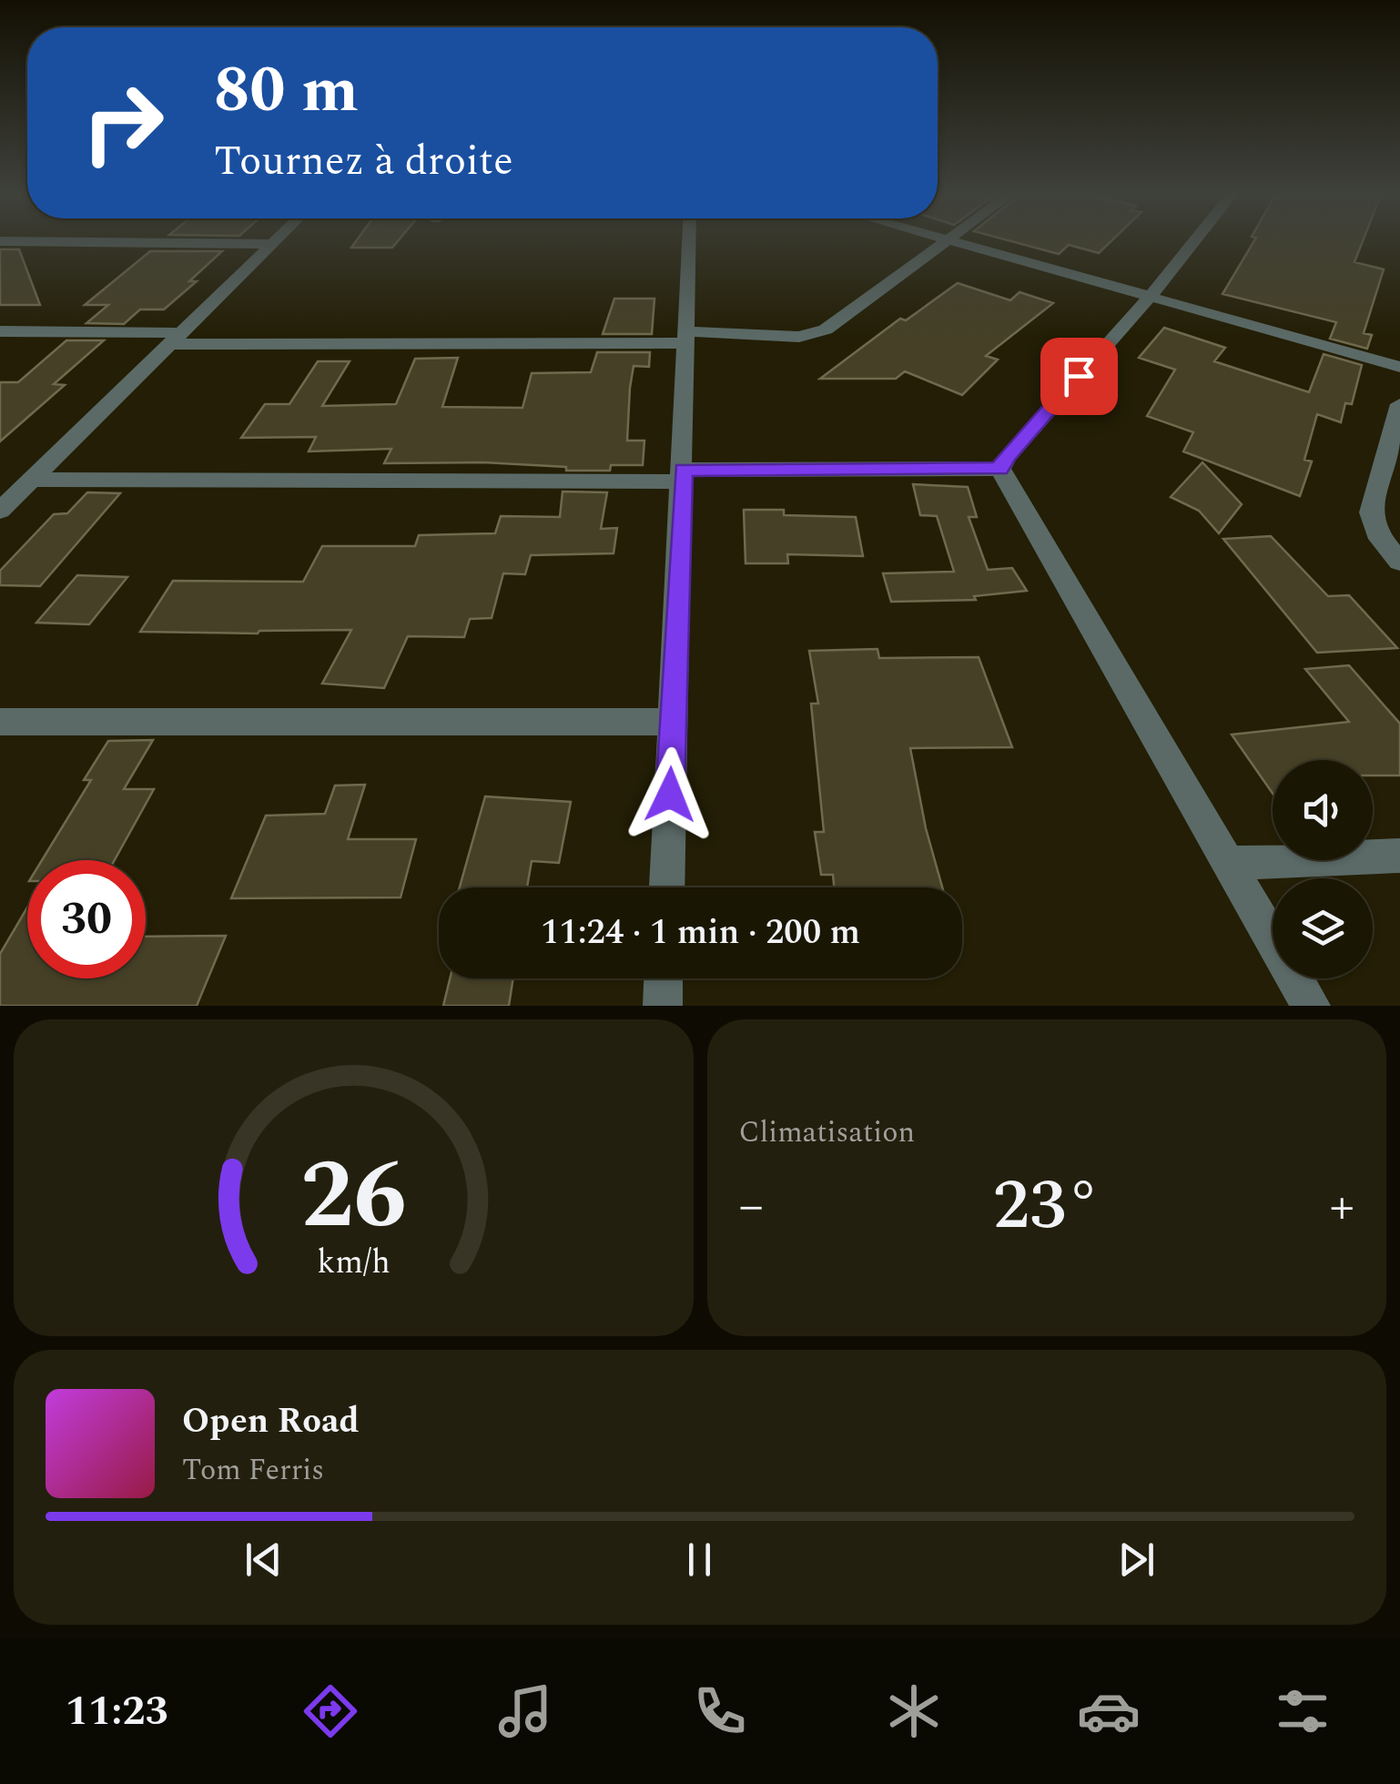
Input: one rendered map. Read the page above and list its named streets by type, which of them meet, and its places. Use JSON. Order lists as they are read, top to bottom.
{
  "page": {
    "turn": ["80 m", "Tournez à droite"],
    "limit": "30",
    "trip": "11:24 · 1 min · 200 m",
    "tile": "Climatisation",
    "heat": ["−", "23°", "+"],
    "song": ["Open Road", "Tom Ferris"],
    "tabs": "11:23",
    "gauge": ["26", "km/h"]
  }
}
